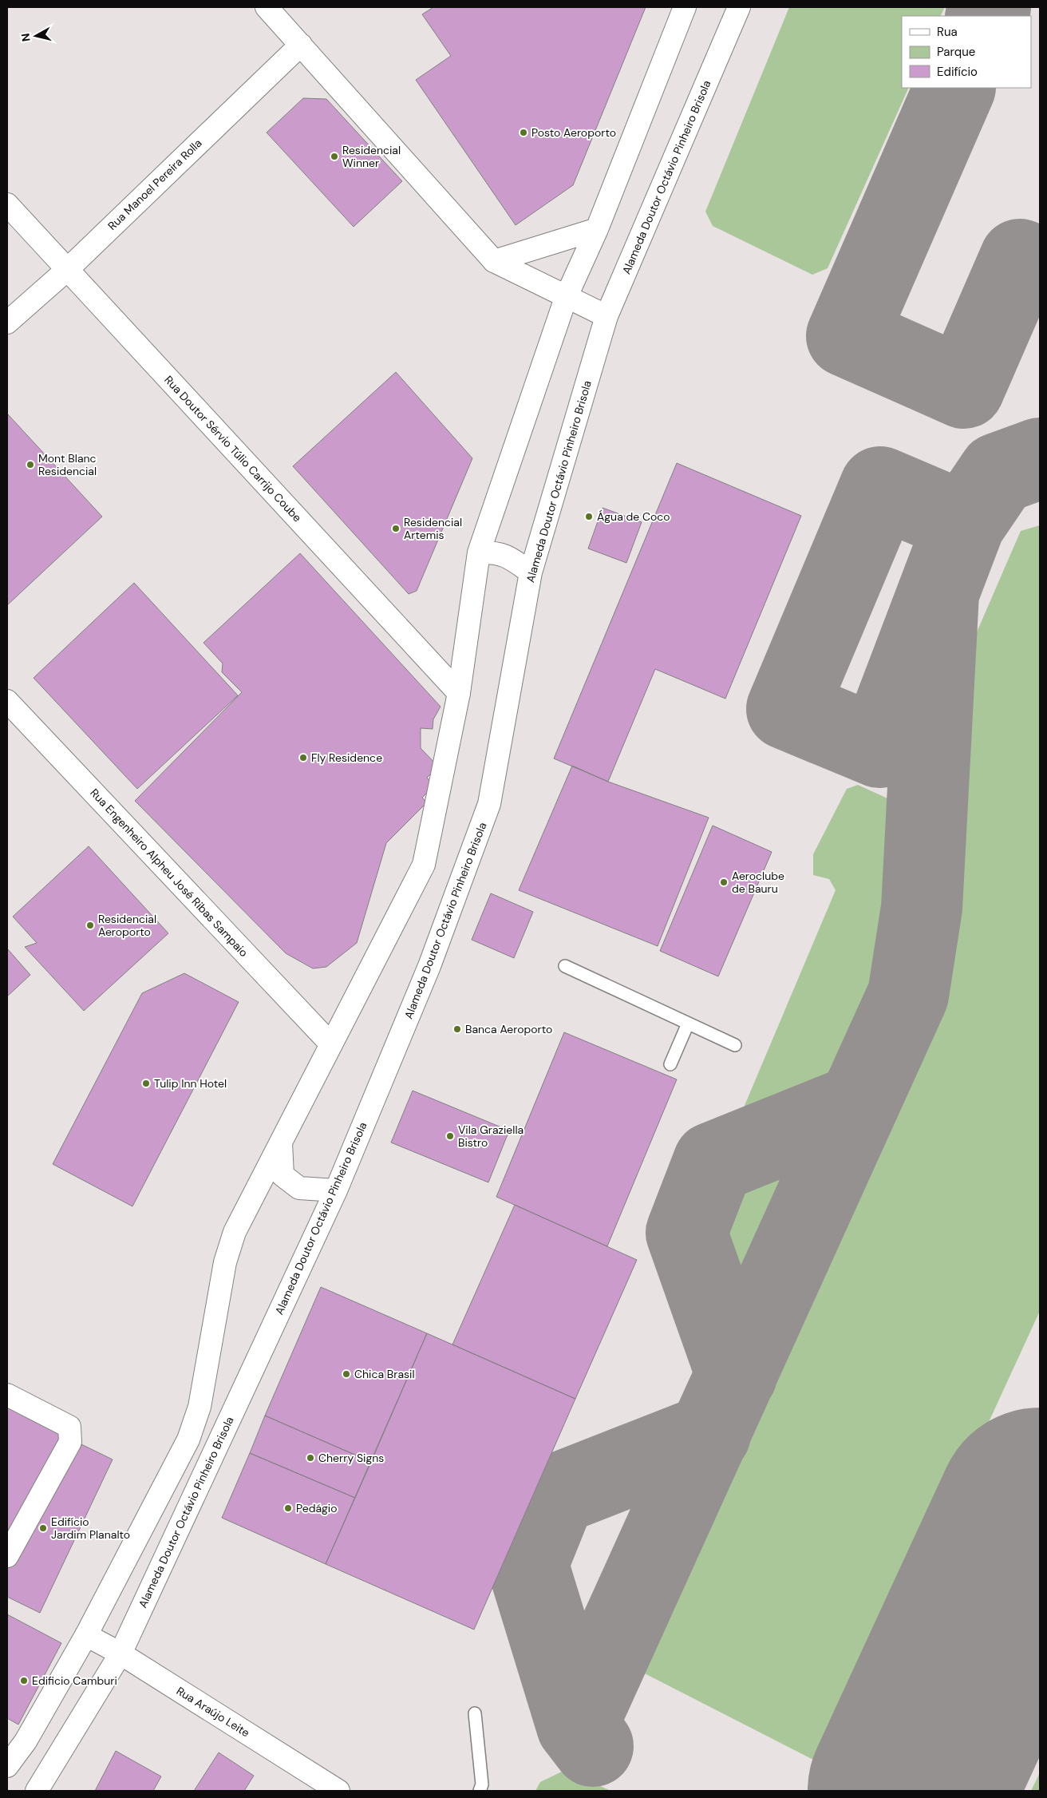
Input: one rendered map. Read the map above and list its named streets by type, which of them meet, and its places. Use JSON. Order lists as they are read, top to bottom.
{
  "streets": {
    "street": [
      "Alameda Doutor Octávio Pinheiro Brisola",
      "Rua Manoel Pereira Rolla",
      "Rua Doutor Sérvio Túlio Carrijo Coube",
      "Rua Engenheiro Alpheu José Ribas Sampaio",
      "Rua Araújo Leite"
    ]
  },
  "crossings": [
    ["Alameda Doutor Octávio Pinheiro Brisola", "Rua Araújo Leite"],
    ["Rua Manoel Pereira Rolla", "Rua Doutor Sérvio Túlio Carrijo Coube"]
  ],
  "places": [
    "Posto Aeroporto",
    "Residencial Winner",
    "Mont Blanc Residencial",
    "Água de Coco",
    "Residencial Artemis",
    "Fly Residence",
    "Aeroclube de Bauru",
    "Residencial Aeroporto",
    "Banca Aeroporto",
    "Tulip Inn Hotel",
    "Vila Graziella Bistro",
    "Chica Brasil",
    "Cherry Signs",
    "Pedágio",
    "Edifício Jardim Planalto",
    "Edificio Camburi"
  ],
  "legend": ["Rua", "Parque", "Edifício"],
  "north": "left"
}
